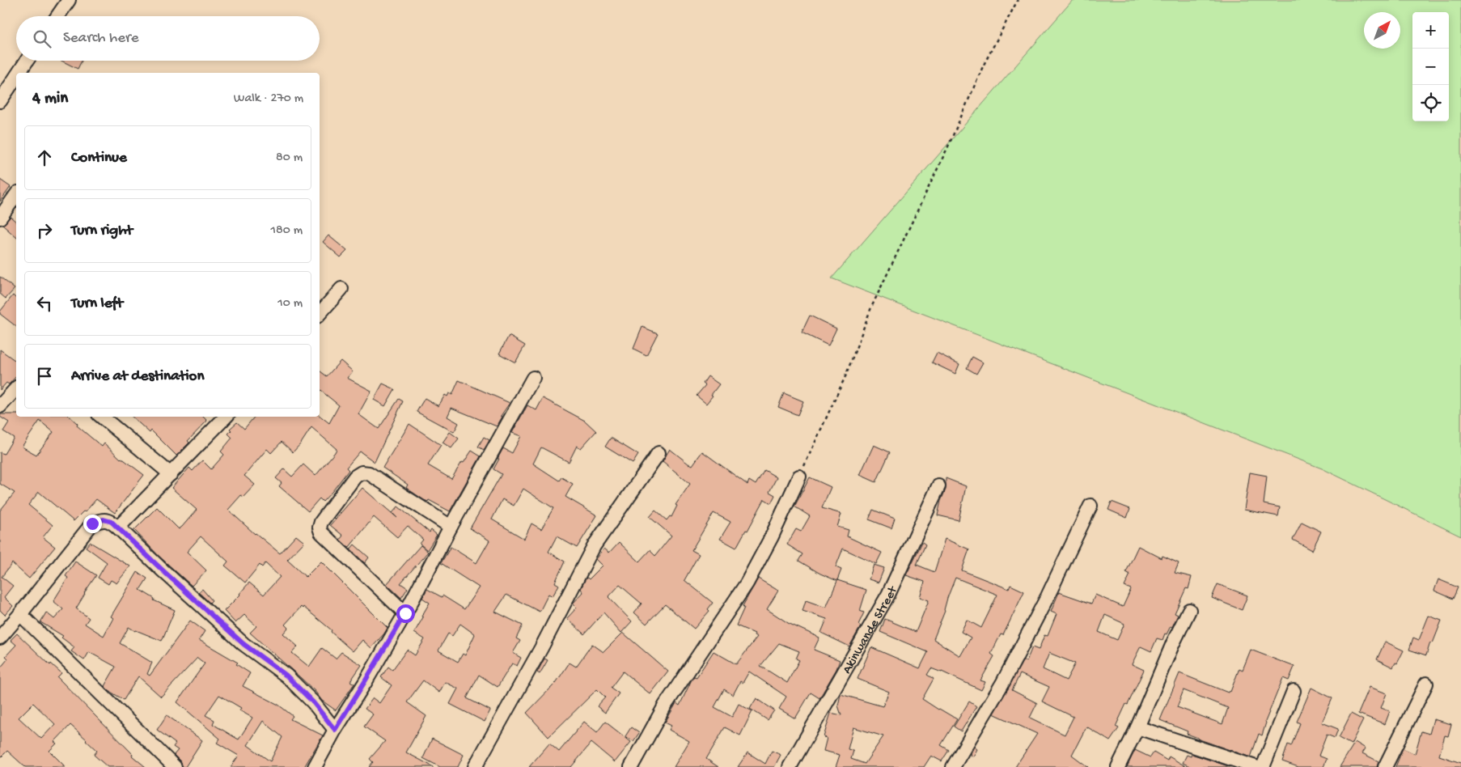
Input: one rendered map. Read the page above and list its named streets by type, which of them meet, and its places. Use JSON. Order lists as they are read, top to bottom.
{
  "streets": {
    "street": ["Akinwande Street"]
  },
  "north": "top right",
  "page": {
    "map_buttons": ["+", "−"],
    "search": "Search here",
    "heading": ["4 min", "Walk · 270 m"],
    "list": [
      ["Continue", "80 m"],
      ["Turn right", "180 m"],
      ["Turn left", "10 m"],
      "Arrive at destination"
    ]
  }
}
